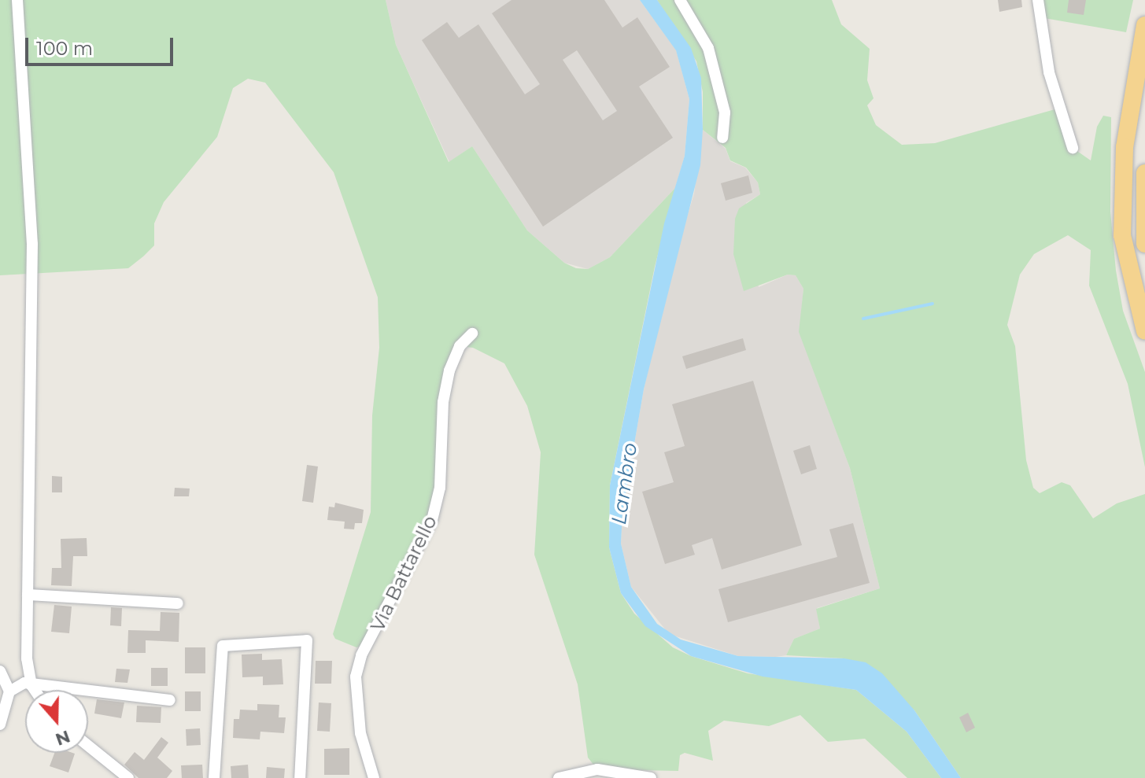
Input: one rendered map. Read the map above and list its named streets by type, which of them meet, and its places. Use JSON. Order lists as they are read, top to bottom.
{
  "streets": {
    "street": ["Via Battarello"]
  },
  "water": ["Lambro"],
  "scale_bar": "100 m",
  "north": "bottom"
}
